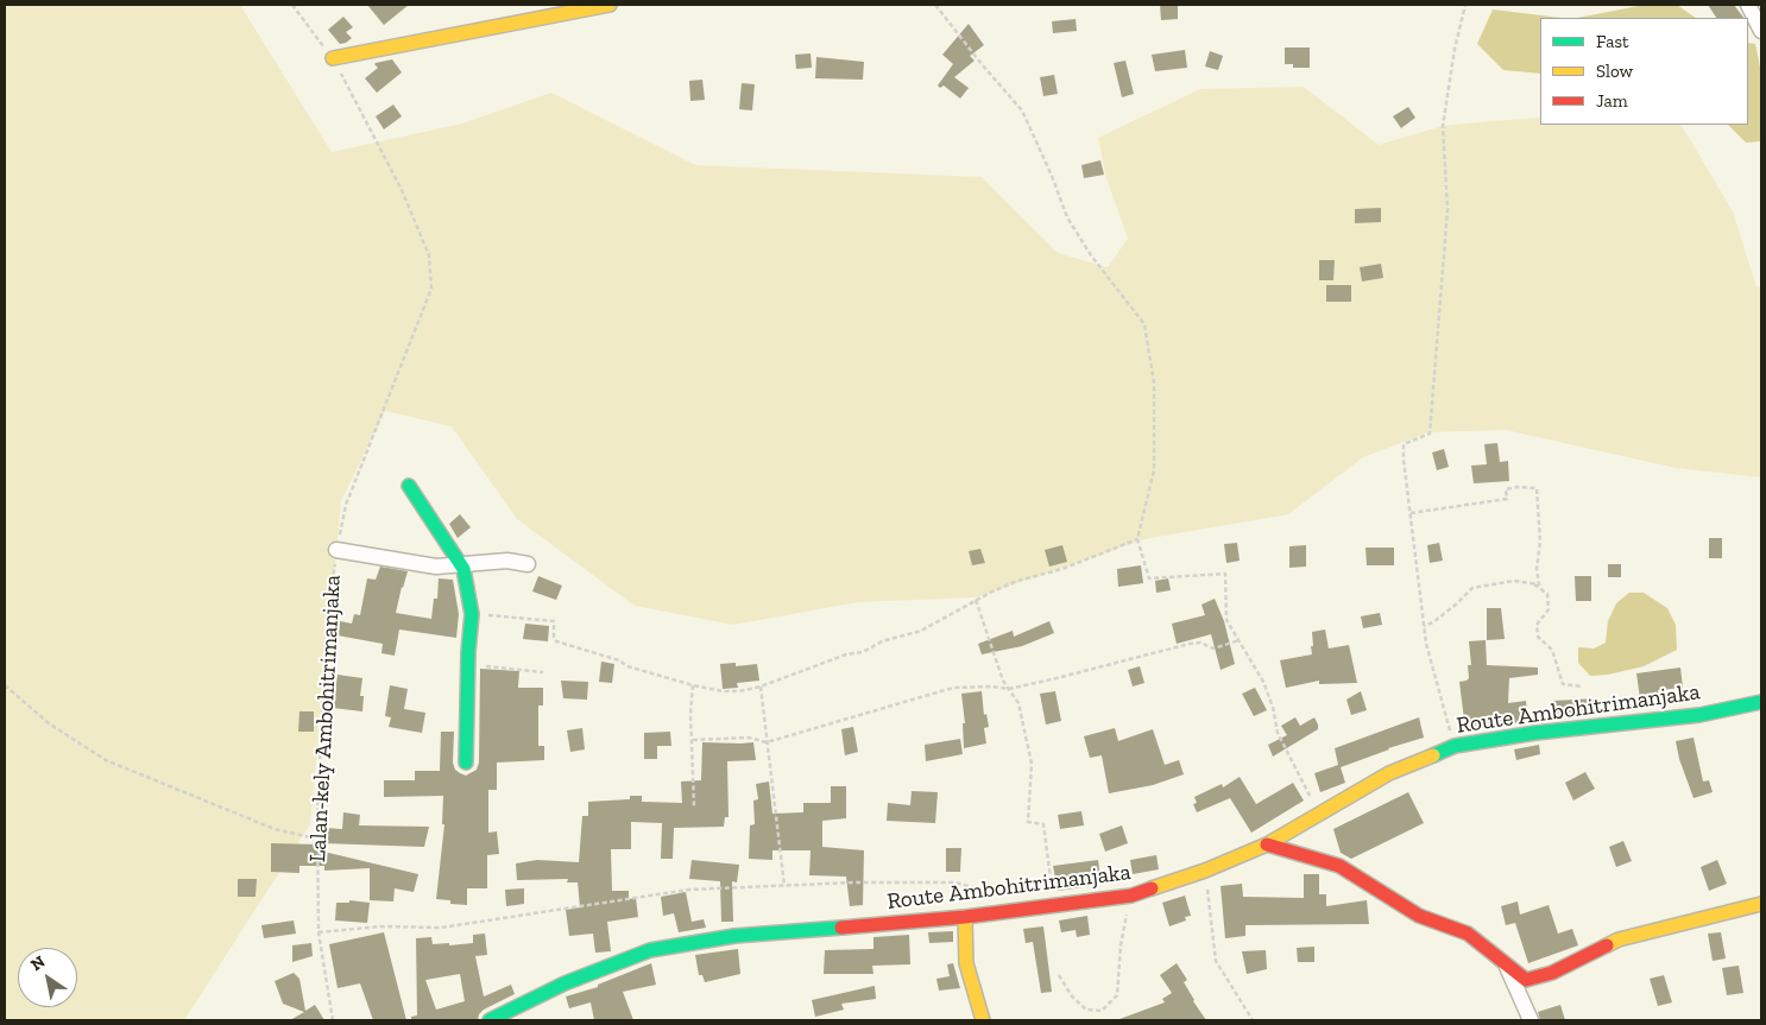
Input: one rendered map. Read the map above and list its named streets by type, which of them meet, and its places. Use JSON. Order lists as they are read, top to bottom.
{
  "streets": {
    "street": ["Route Ambohitrimanjaka"],
    "path": ["Lalan-kely Ambohitrimanjaka"]
  },
  "legend": ["Fast", "Slow", "Jam"],
  "north": "top left"
}
